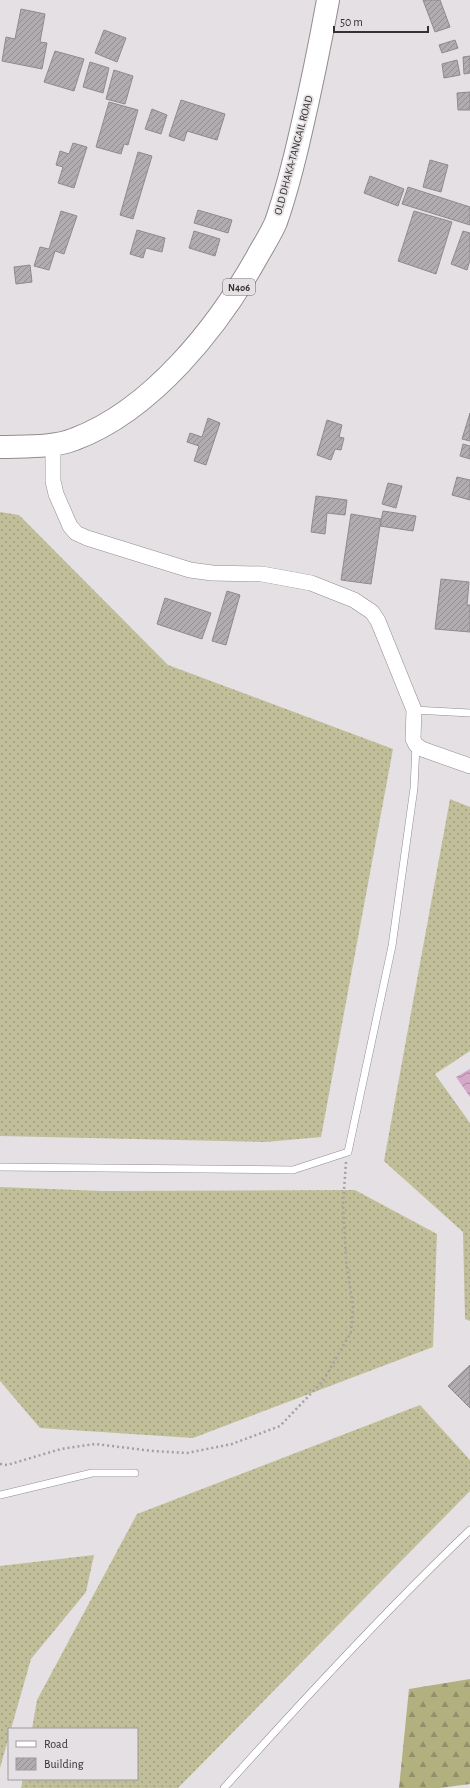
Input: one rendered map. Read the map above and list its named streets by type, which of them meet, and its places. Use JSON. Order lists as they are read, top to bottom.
{
  "streets": {
    "highway": ["OLD DHAKA-TANGAIL ROAD", "N406"]
  },
  "legend": ["Road", "Building"],
  "scale_bar": "50 m"
}
